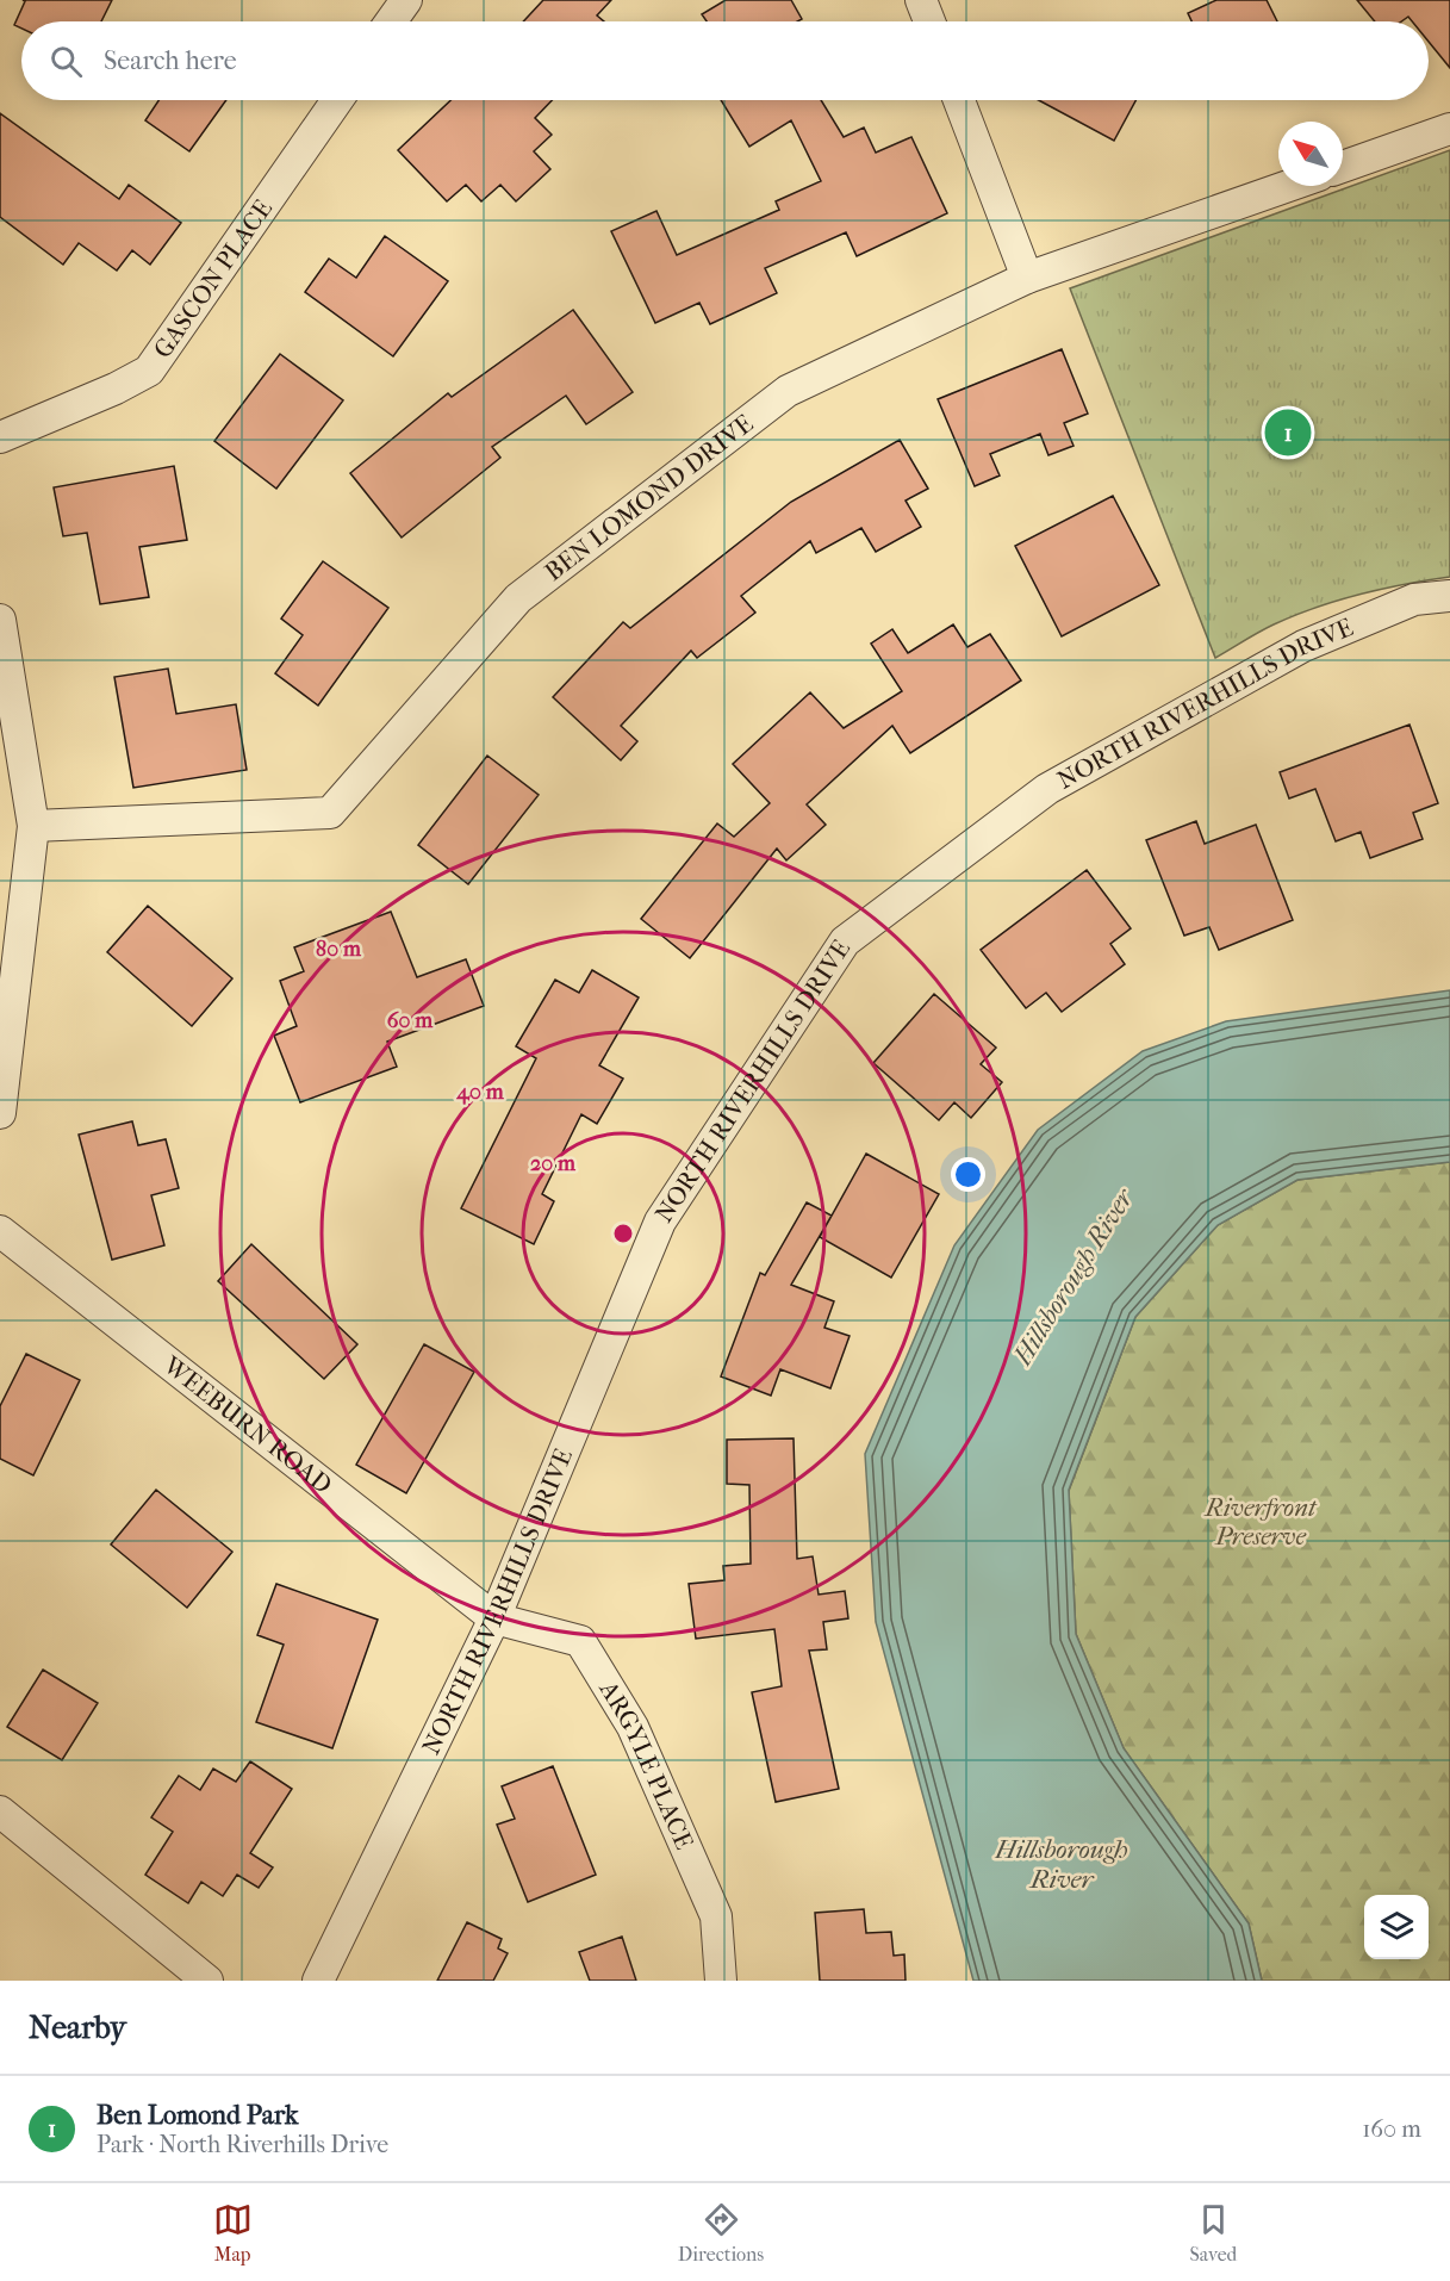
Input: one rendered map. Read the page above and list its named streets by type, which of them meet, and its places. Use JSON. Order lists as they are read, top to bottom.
{
  "streets": {
    "street": [
      "GASCON PLACE",
      "BEN LOMOND DRIVE",
      "NORTH RIVERHILLS DRIVE",
      "WEEBURN ROAD",
      "ARGYLE PLACE"
    ]
  },
  "crossings": [
    ["NORTH RIVERHILLS DRIVE", "WEEBURN ROAD"],
    ["NORTH RIVERHILLS DRIVE", "ARGYLE PLACE"],
    ["WEEBURN ROAD", "ARGYLE PLACE"]
  ],
  "water": ["Hillsborough River"],
  "parks": ["Riverfront Preserve"],
  "north": "top left",
  "page": {
    "search": "Search here",
    "pins": "1",
    "heading": "Nearby",
    "list": [
      {
        "mark": "1",
        "name": "Ben Lomond Park",
        "note": "Park · North Riverhills Drive",
        "value": "160 m"
      }
    ],
    "nav": ["Map", "Directions", "Saved"]
  },
  "rings": [
    "80 m",
    "60 m",
    "40 m",
    "20 m"
  ]
}
